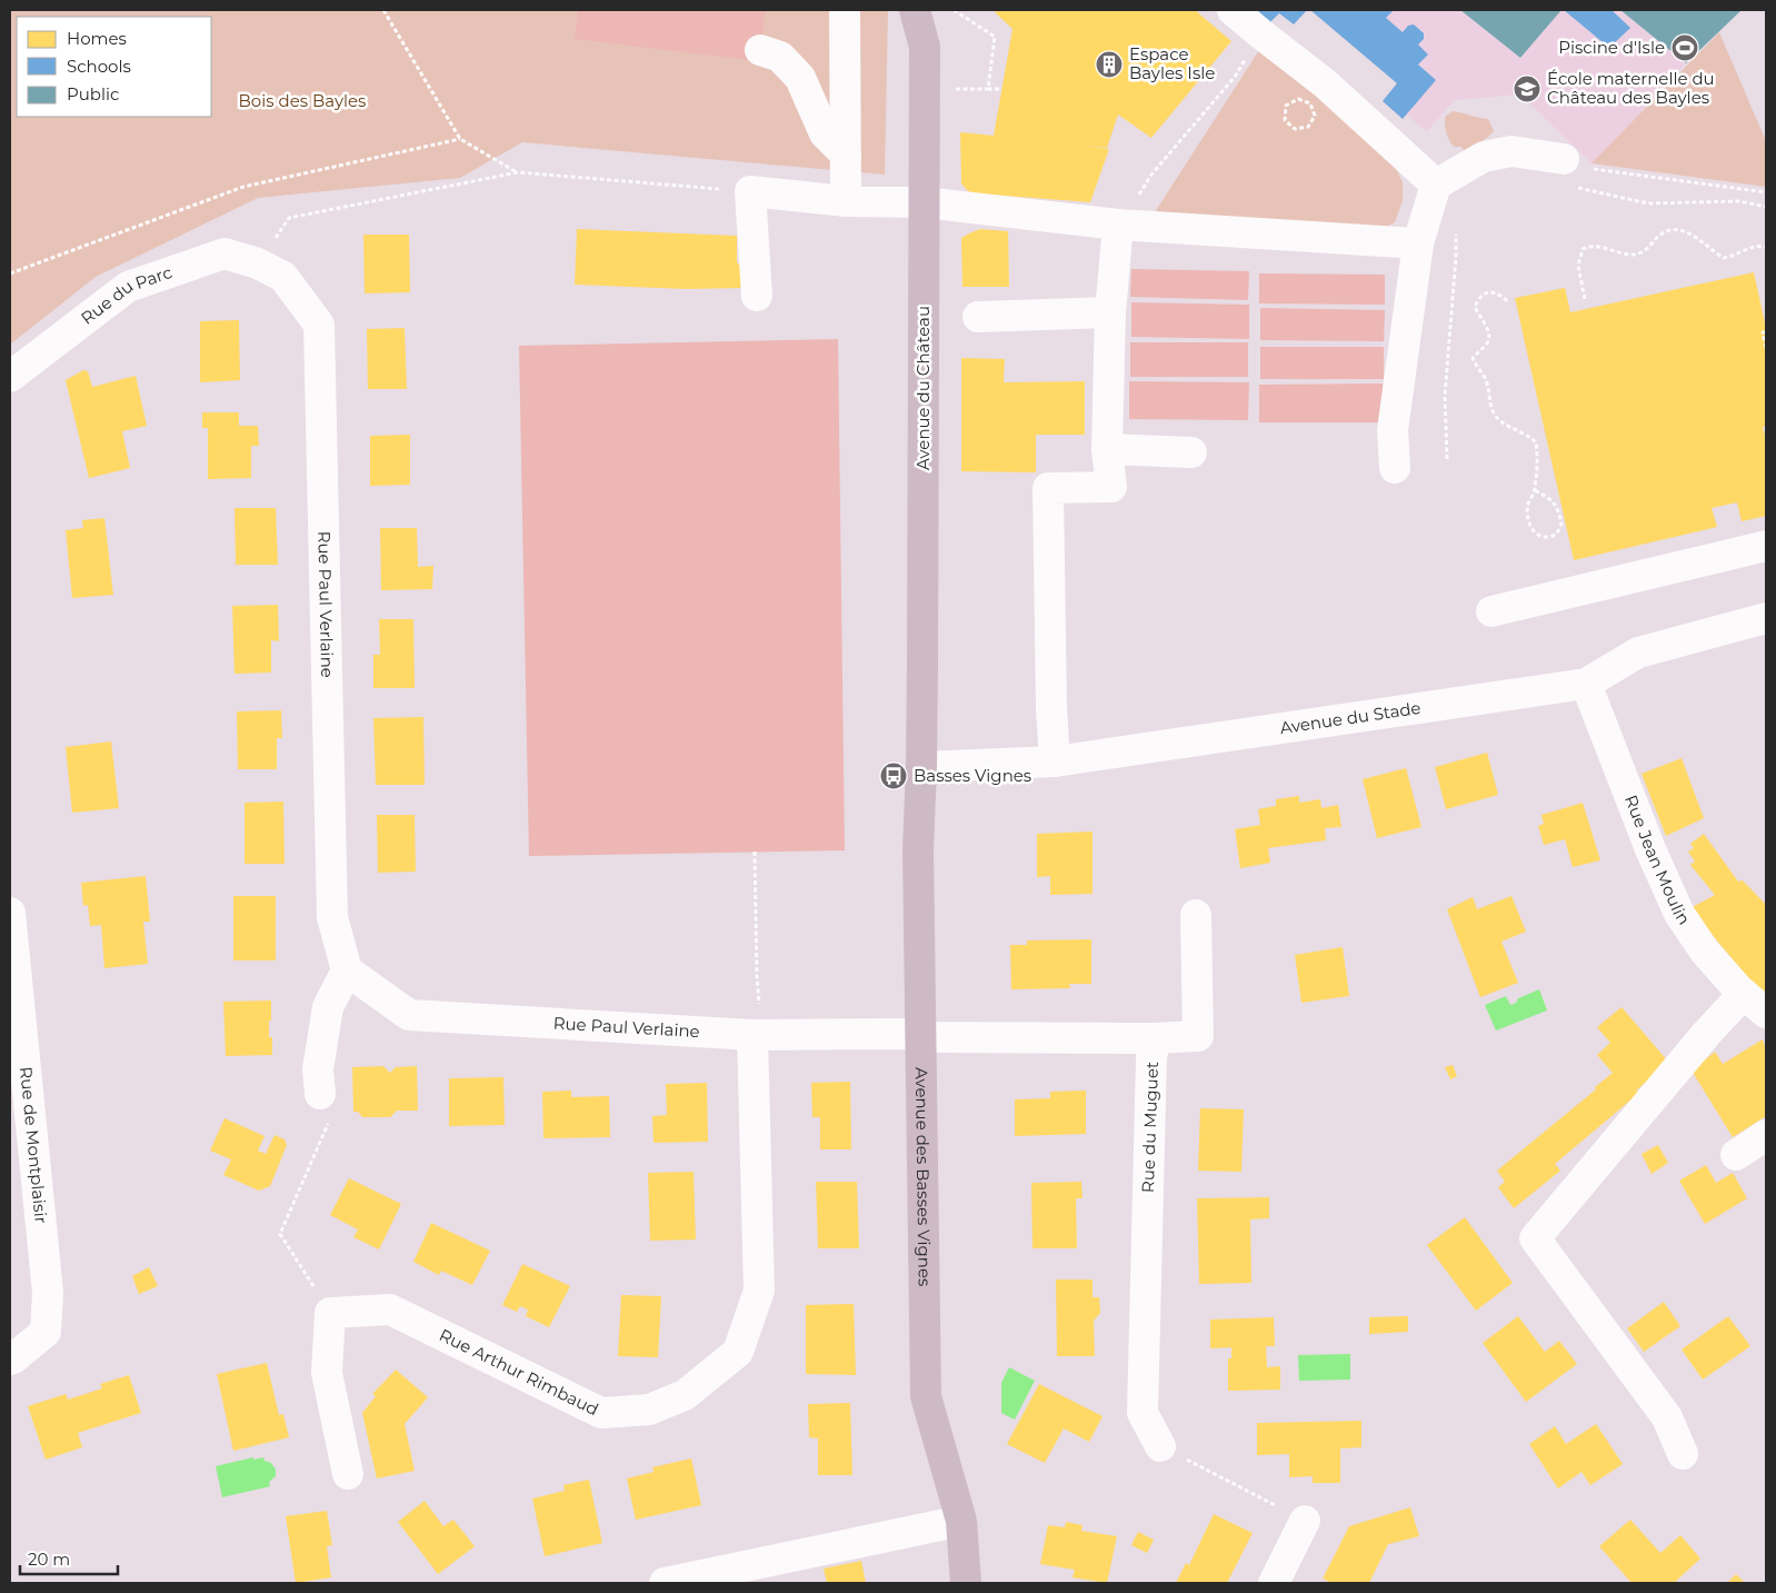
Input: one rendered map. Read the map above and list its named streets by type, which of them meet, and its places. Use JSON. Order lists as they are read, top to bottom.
{
  "streets": {
    "main road": ["Avenue du Château", "Avenue des Basses Vignes"],
    "street": [
      "Rue du Parc",
      "Rue Paul Verlaine",
      "Avenue du Stade",
      "Rue Jean Moulin",
      "Rue du Muguet",
      "Rue de Montplaisir",
      "Rue Arthur Rimbaud"
    ]
  },
  "crossings": [
    ["Rue du Parc", "Rue Paul Verlaine"],
    ["Avenue du Château", "Avenue du Stade"],
    ["Avenue du Château", "Avenue des Basses Vignes"],
    ["Rue Paul Verlaine", "Rue du Muguet"],
    ["Rue Paul Verlaine", "Avenue des Basses Vignes"],
    ["Rue Paul Verlaine", "Rue Arthur Rimbaud"],
    ["Avenue du Stade", "Rue Jean Moulin"],
    ["Avenue du Stade", "Avenue des Basses Vignes"],
    ["Rue du Muguet", "Avenue des Basses Vignes"]
  ],
  "parks": ["Bois des Bayles"],
  "places": {
    "sports": ["Piscine d'Isle"],
    "building": ["Espace Bayles Isle"],
    "school or university": ["École maternelle du Château des Bayles"],
    "bus stop": ["Basses Vignes"]
  },
  "legend": ["Homes", "Schools", "Public"],
  "scale_bar": "20 m"
}
